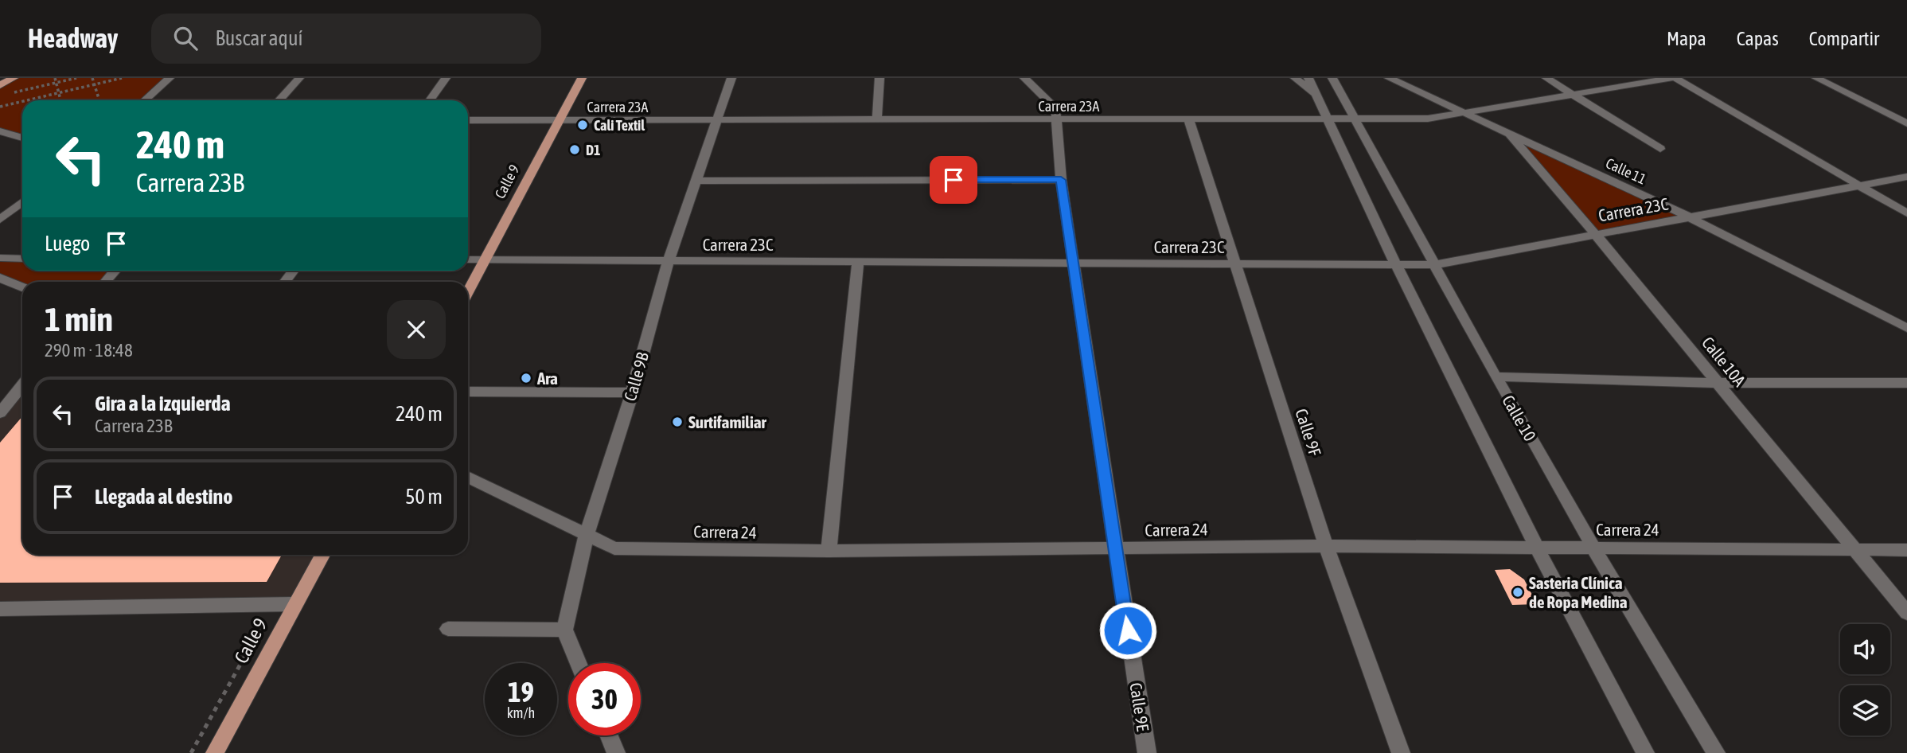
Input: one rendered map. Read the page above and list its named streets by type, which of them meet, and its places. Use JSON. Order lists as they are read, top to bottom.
{
  "streets": {
    "main road": ["Calle 9"],
    "street": [
      "Carrera 23A",
      "Calle 11",
      "Carrera 23C",
      "Calle 10A",
      "Calle 9B",
      "Calle 10",
      "Calle 9F",
      "Carrera 24",
      "Calle 9E"
    ]
  },
  "crossings": [
    ["Carrera 23A", "Calle 11"],
    ["Carrera 23A", "Calle 9"],
    ["Carrera 23A", "Calle 9B"],
    ["Carrera 23A", "Calle 10"],
    ["Carrera 23A", "Calle 9F"],
    ["Carrera 23A", "Calle 9E"],
    ["Calle 11", "Carrera 23C"],
    ["Calle 11", "Calle 10A"],
    ["Calle 9", "Carrera 23C"],
    ["Carrera 23C", "Calle 10A"],
    ["Carrera 23C", "Calle 9B"],
    ["Carrera 23C", "Calle 10"],
    ["Carrera 23C", "Calle 9F"],
    ["Carrera 23C", "Calle 9E"],
    ["Calle 10A", "Carrera 24"],
    ["Calle 9B", "Carrera 24"],
    ["Calle 10", "Carrera 24"],
    ["Calle 9F", "Carrera 24"],
    ["Carrera 24", "Calle 9E"]
  ],
  "places": [
    "Cali Textil",
    "D1",
    "Ara",
    "Surtifamiliar",
    "Sasteria Clínica de Ropa Medina"
  ],
  "page": {
    "header": "Headway",
    "search": "Buscar aquí",
    "nav": ["Mapa", "Capas", "Compartir"],
    "turn": ["240 m", "Carrera 23B"],
    "then": "Luego",
    "heading": ["1 min", "290 m · 18:48"],
    "list": [
      {
        "name": "Gira a la izquierda",
        "note": "Carrera 23B",
        "value": "240 m"
      },
      {
        "name": "Llegada al destino",
        "value": "50 m"
      }
    ],
    "speed": "19 km/h",
    "limit": "30"
  }
}
